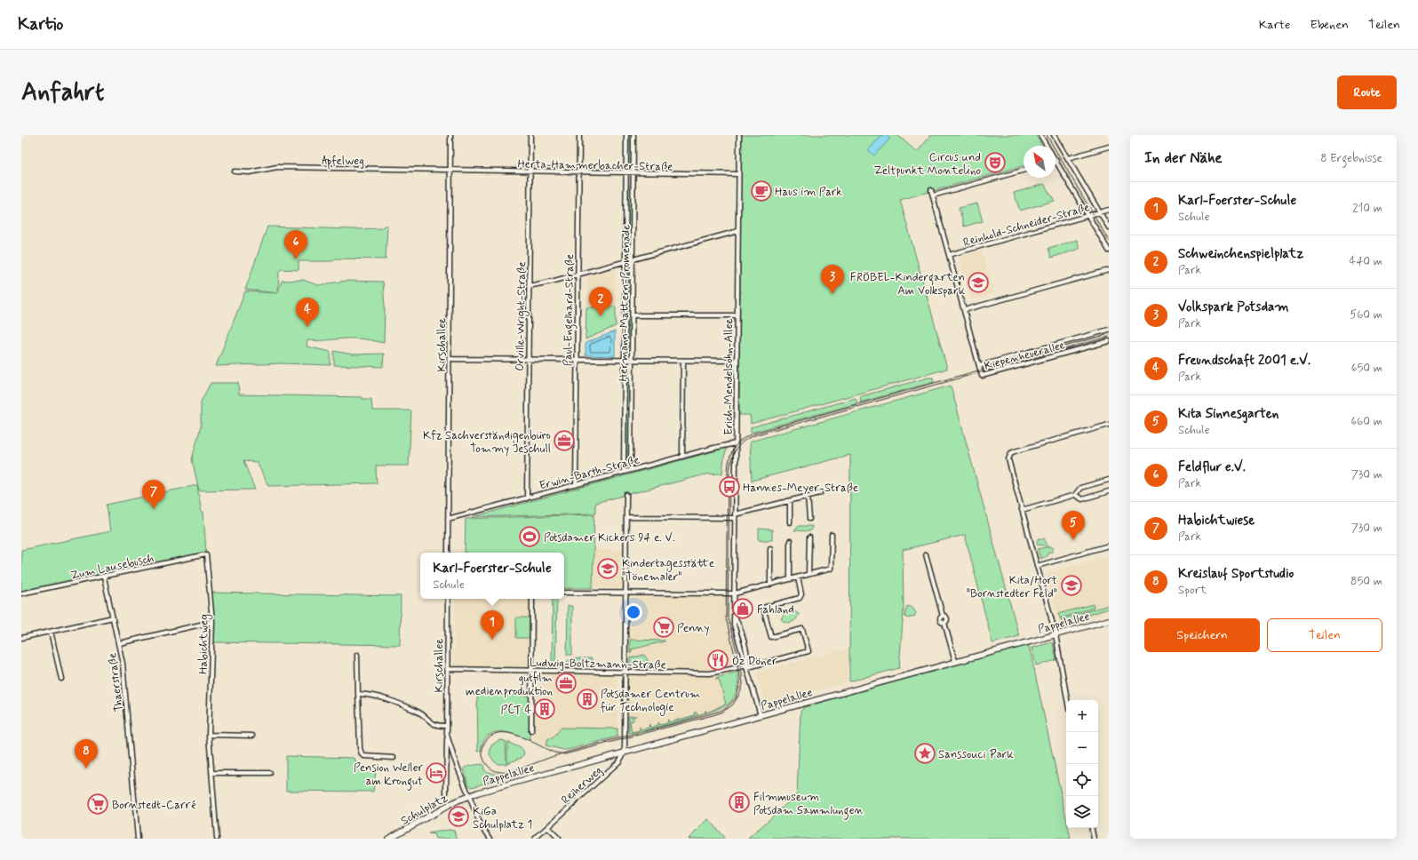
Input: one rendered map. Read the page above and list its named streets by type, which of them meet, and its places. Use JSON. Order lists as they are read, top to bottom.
{
  "streets": {
    "street": [
      "Apfelweg",
      "Herta-Hammerbacher-Straße",
      "Reinhold-Schneider-Straße",
      "Hermann-Mattern-Promenade",
      "Paul-Engelhard-Straße",
      "Orville-Wright-Straße",
      "Kirschallee",
      "Kiepenheuerallee",
      "Erich-Mendelsohn-Allee",
      "Erwin-Barth-Straße",
      "Zum Lausebusch",
      "Pappelallee",
      "Habichtweg",
      "Ludwig-Boltzmann-Straße",
      "Thaerstraße",
      "Reiherweg",
      "Schulplatz"
    ]
  },
  "crossings": [
    ["Apfelweg", "Herta-Hammerbacher-Straße"],
    ["Apfelweg", "Kirschallee"],
    ["Herta-Hammerbacher-Straße", "Hermann-Mattern-Promenade"],
    ["Herta-Hammerbacher-Straße", "Paul-Engelhard-Straße"],
    ["Herta-Hammerbacher-Straße", "Orville-Wright-Straße"],
    ["Herta-Hammerbacher-Straße", "Kirschallee"],
    ["Herta-Hammerbacher-Straße", "Erich-Mendelsohn-Allee"],
    ["Hermann-Mattern-Promenade", "Erwin-Barth-Straße"],
    ["Paul-Engelhard-Straße", "Erwin-Barth-Straße"],
    ["Orville-Wright-Straße", "Erwin-Barth-Straße"],
    ["Kirschallee", "Erwin-Barth-Straße"],
    ["Kirschallee", "Pappelallee"],
    ["Kirschallee", "Ludwig-Boltzmann-Straße"],
    ["Kirschallee", "Schulplatz"],
    ["Erich-Mendelsohn-Allee", "Erwin-Barth-Straße"],
    ["Erich-Mendelsohn-Allee", "Pappelallee"],
    ["Erich-Mendelsohn-Allee", "Ludwig-Boltzmann-Straße"],
    ["Zum Lausebusch", "Habichtweg"],
    ["Zum Lausebusch", "Thaerstraße"],
    ["Pappelallee", "Reiherweg"],
    ["Pappelallee", "Schulplatz"]
  ],
  "places": {
    "theatre": ["Circus und Zeltpunkt Montelino"],
    "cafe": ["Haus im Park"],
    "school or university": [
      "FRÖBEL-Kindergarten Am Volkspark",
      "Kindertagesstätte \"Tönemaler\"",
      "Kita/Hort \"Bornstedter Feld\"",
      "KiGa Schulplatz 1"
    ],
    "office": ["Kfz Sachverständigenbüro Tommy Jeschull", "gutfilm medienproduktion"],
    "bus stop": ["Hannes-Meyer-Straße"],
    "sports": ["Potsdamer Kickers 94 e. V."],
    "shop": ["Fahland"],
    "supermarket": ["Penny", "Bornstedt-Carré"],
    "restaurant": ["Öz Döner"],
    "building": ["Potsdamer Centrum für Technologie", "PCT 4", "Filmmuseum Potsdam Sammlungen"],
    "place": ["Sanssouci Park"],
    "hotel": ["Pension Weller am Krongut"]
  },
  "north": "top left",
  "page": {
    "header": "Kartio",
    "nav": ["Karte", "Ebenen", "Teilen"],
    "buttons": [
      "Route",
      ["Speichern", "Teilen"]
    ],
    "title": "Anfahrt",
    "heading": ["In der Nähe", "8 Ergebnisse"],
    "list": [
      {
        "mark": "1",
        "name": "Karl-Foerster-Schule",
        "note": "Schule",
        "value": "210 m"
      },
      {
        "mark": "2",
        "name": "Schweinchenspielplatz",
        "note": "Park",
        "value": "440 m"
      },
      {
        "mark": "3",
        "name": "Volkspark Potsdam",
        "note": "Park",
        "value": "560 m"
      },
      {
        "mark": "4",
        "name": "Freundschaft 2001 e.V.",
        "note": "Park",
        "value": "650 m"
      },
      {
        "mark": "5",
        "name": "Kita Sinnesgarten",
        "note": "Schule",
        "value": "660 m"
      },
      {
        "mark": "6",
        "name": "Feldflur e.V.",
        "note": "Park",
        "value": "730 m"
      },
      {
        "mark": "7",
        "name": "Habichtwiese",
        "note": "Park",
        "value": "730 m"
      },
      {
        "mark": "8",
        "name": "Kreislauf Sportstudio",
        "note": "Sport",
        "value": "850 m"
      }
    ],
    "pins": [
      "6",
      "3",
      "2",
      "4",
      "7",
      "5",
      "1",
      "8"
    ],
    "popup": ["Karl-Foerster-Schule", "Schule"],
    "map_buttons": ["+", "−"]
  }
}
